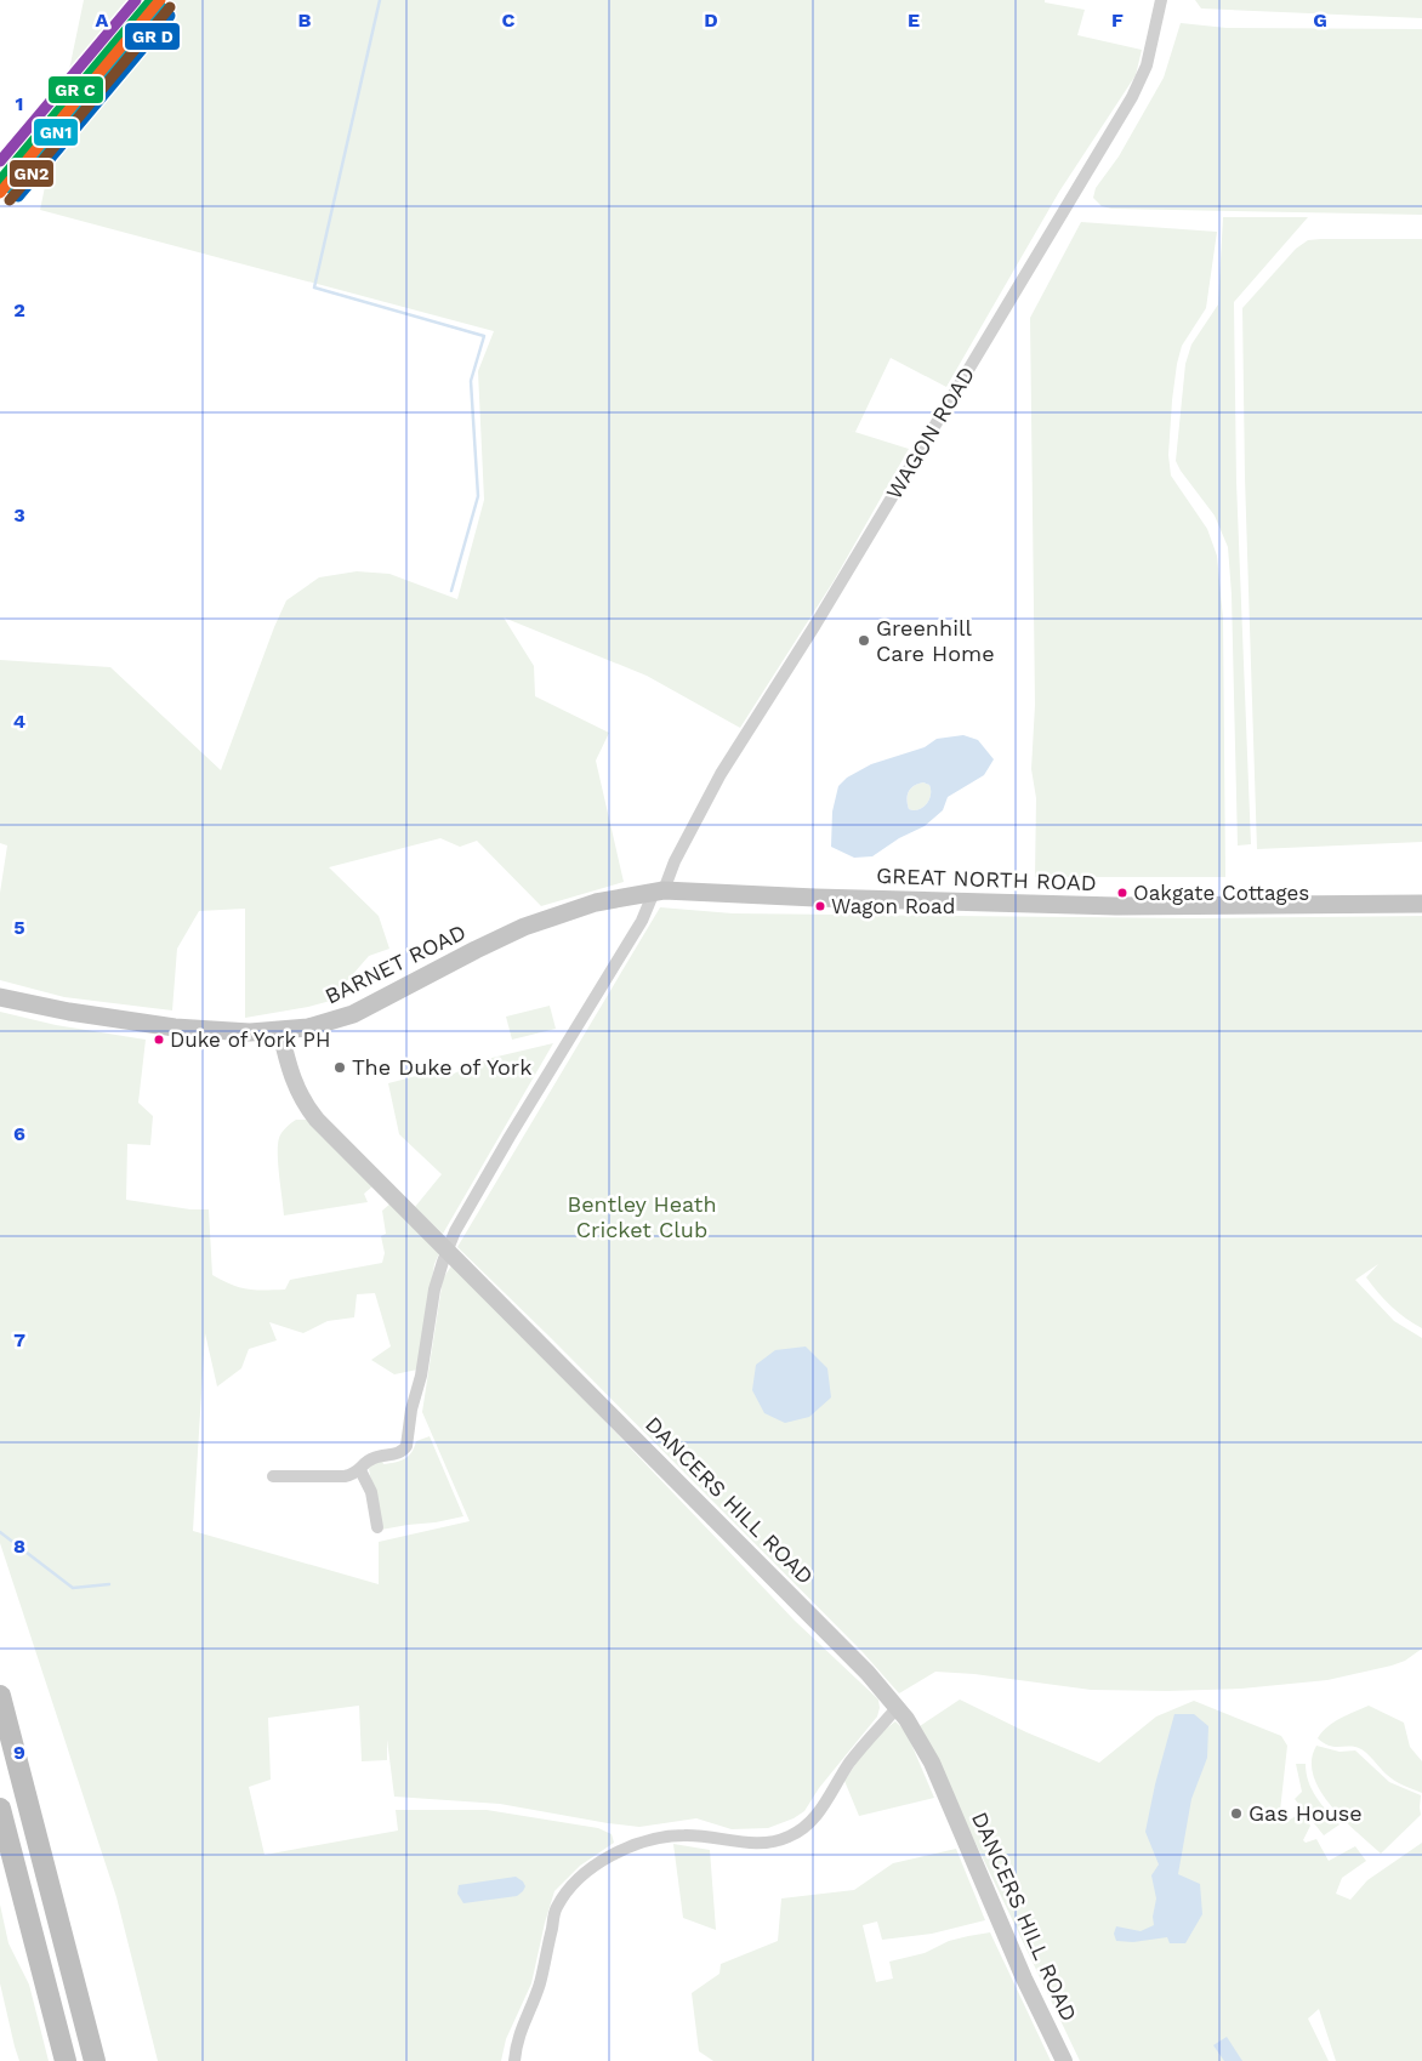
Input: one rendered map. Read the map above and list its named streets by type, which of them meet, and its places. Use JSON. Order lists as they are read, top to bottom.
{
  "streets": {
    "main road": ["GREAT NORTH ROAD", "BARNET ROAD"],
    "street": ["WAGON ROAD", "DANCERS HILL ROAD"]
  },
  "crossings": [
    ["WAGON ROAD", "GREAT NORTH ROAD"],
    ["WAGON ROAD", "DANCERS HILL ROAD"],
    ["GREAT NORTH ROAD", "BARNET ROAD"],
    ["BARNET ROAD", "DANCERS HILL ROAD"]
  ],
  "parks": ["Bentley Heath Cricket Club"],
  "places": [
    "Greenhill Care Home",
    "Oakgate Cottages",
    "Wagon Road",
    "Duke of York PH",
    "The Duke of York",
    "Gas House"
  ],
  "lines": ["transit line GN1", "transit line GN2"],
  "grid": {
    "columns": [
      "A",
      "B",
      "C",
      "D",
      "E",
      "F",
      "G"
    ],
    "rows": [
      "1",
      "2",
      "3",
      "4",
      "5",
      "6",
      "7",
      "8",
      "9"
    ]
  }
}
